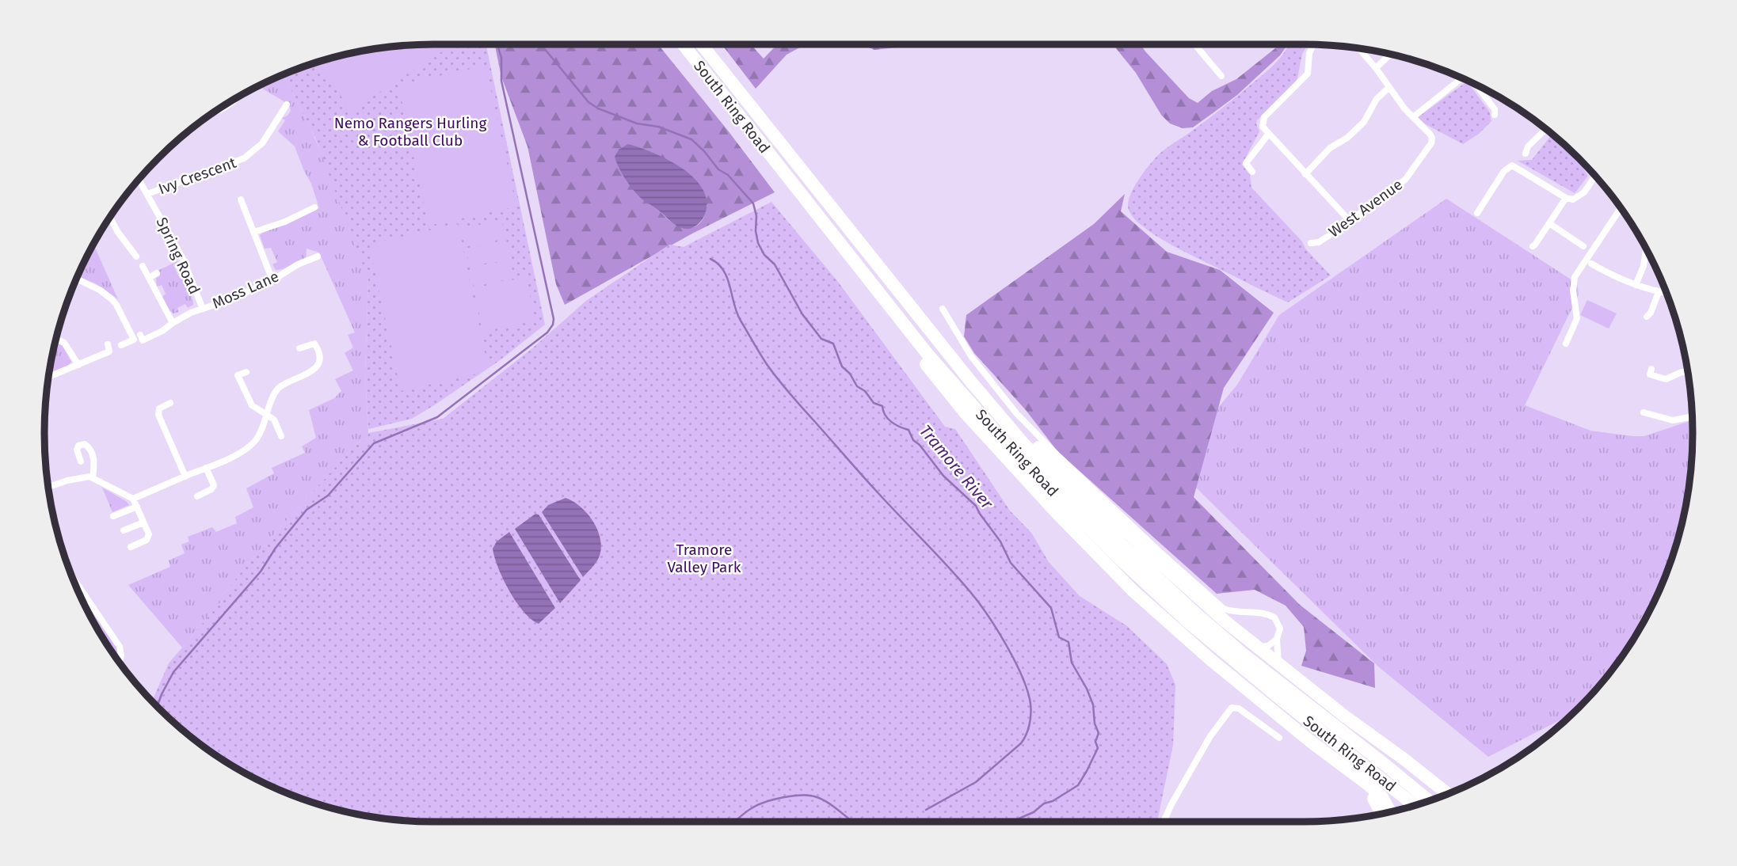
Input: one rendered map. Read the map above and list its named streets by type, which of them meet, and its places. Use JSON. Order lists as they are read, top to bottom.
{
  "streets": {
    "highway": ["South Ring Road"],
    "street": [
      "Ivy Crescent",
      "West Avenue",
      "Spring Road",
      "Moss Lane"
    ]
  },
  "crossings": [
    ["Ivy Crescent", "Spring Road"],
    ["Spring Road", "Moss Lane"]
  ],
  "water": ["Tramore River"],
  "parks": ["Nemo Rangers Hurling & Football Club", "Tramore Valley Park"]
}
